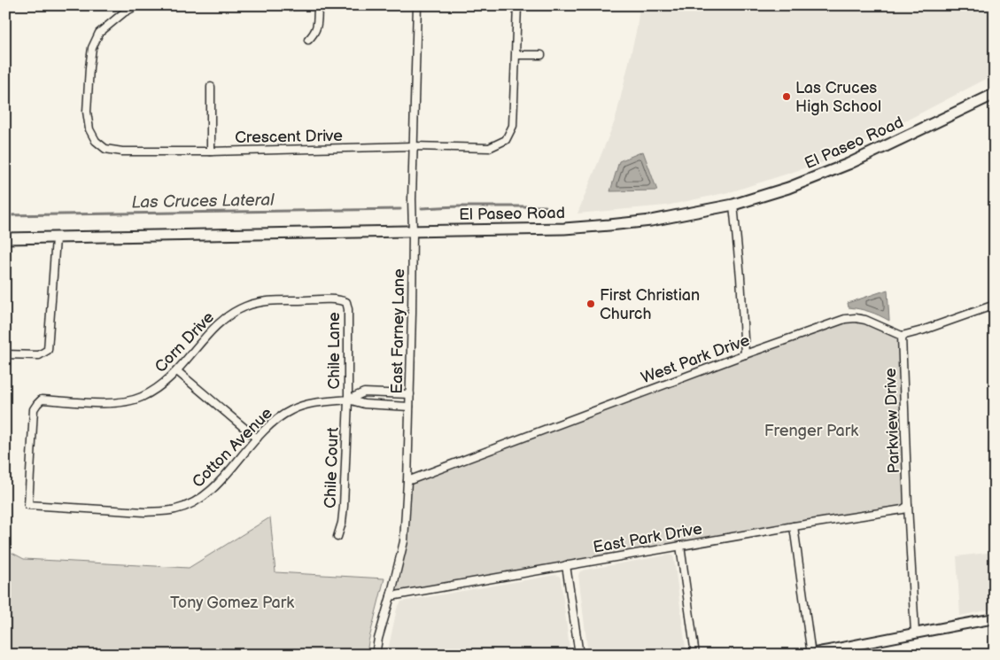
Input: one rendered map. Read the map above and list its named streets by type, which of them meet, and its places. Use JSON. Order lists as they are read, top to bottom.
{
  "streets": {
    "main road": ["El Paseo Road"],
    "street": [
      "Crescent Drive",
      "East Farney Lane",
      "Corn Drive",
      "Chile Lane",
      "West Park Drive",
      "Parkview Drive",
      "Cotton Avenue",
      "Chile Court",
      "East Park Drive"
    ]
  },
  "crossings": [
    ["Crescent Drive", "East Farney Lane"],
    ["El Paseo Road", "East Farney Lane"],
    ["East Farney Lane", "West Park Drive"],
    ["East Farney Lane", "Cotton Avenue"],
    ["East Farney Lane", "East Park Drive"],
    ["Corn Drive", "Chile Lane"],
    ["Corn Drive", "Cotton Avenue"],
    ["Chile Lane", "Cotton Avenue"],
    ["Chile Lane", "Chile Court"],
    ["West Park Drive", "Parkview Drive"],
    ["Parkview Drive", "East Park Drive"],
    ["Cotton Avenue", "Chile Court"]
  ],
  "water": ["Las Cruces Lateral"],
  "parks": ["Frenger Park", "Tony Gomez Park"],
  "places": ["Las Cruces High School", "First Christian Church"]
}
